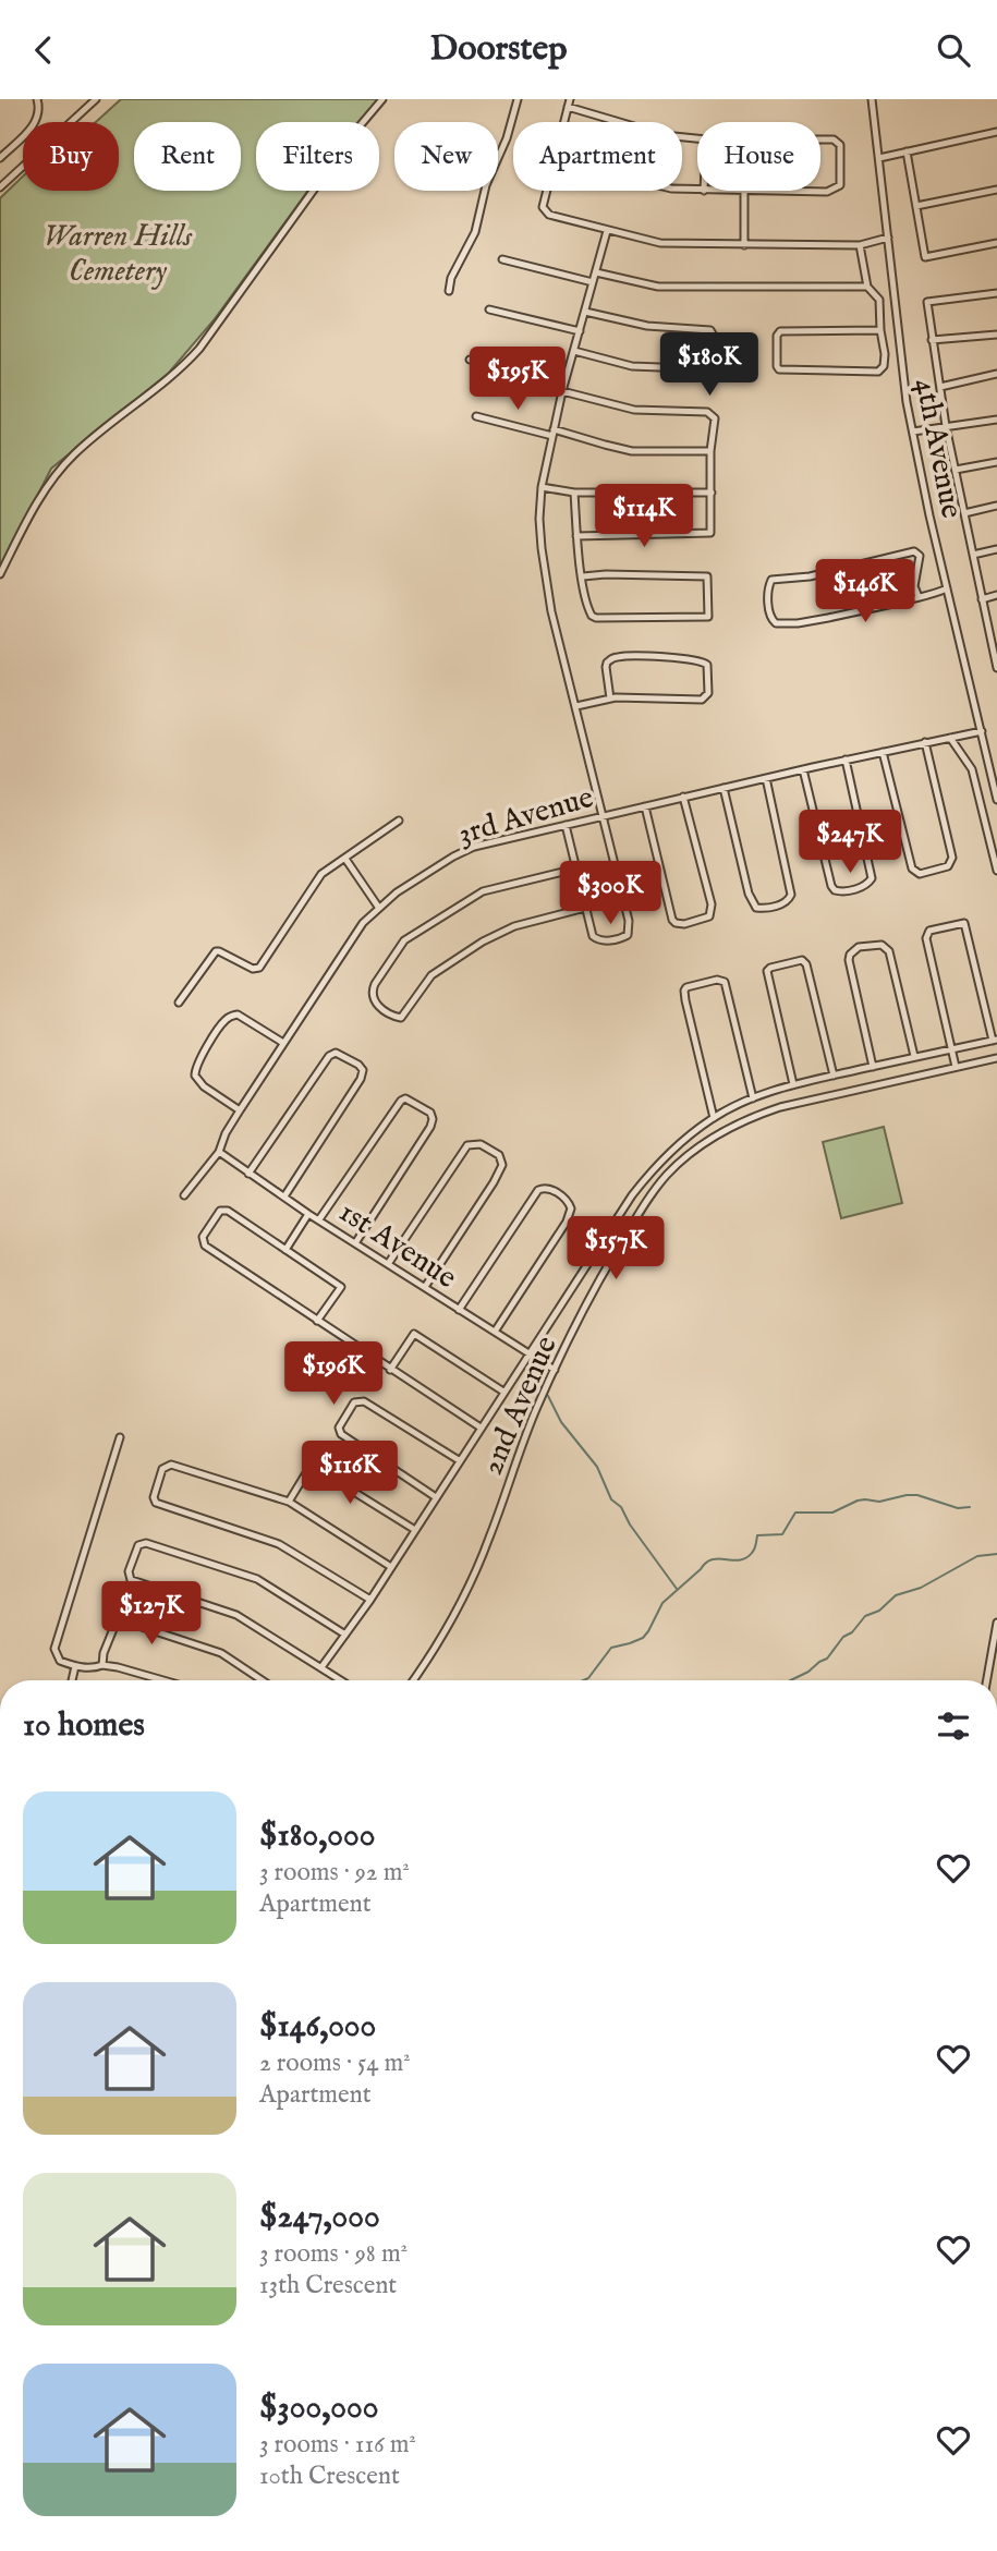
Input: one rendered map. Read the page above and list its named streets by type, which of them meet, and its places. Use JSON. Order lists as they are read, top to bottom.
{
  "streets": {
    "street": [
      "4th Avenue",
      "3rd Avenue",
      "1st Avenue",
      "2nd Avenue"
    ]
  },
  "crossings": [
    ["4th Avenue", "3rd Avenue"],
    ["3rd Avenue", "1st Avenue"],
    ["1st Avenue", "2nd Avenue"]
  ],
  "parks": ["Warren Hills Cemetery"],
  "page": {
    "header": "Doorstep",
    "chip": [
      "Buy",
      "Rent",
      "Filters",
      "New",
      "Apartment",
      "House"
    ],
    "price": [
      "$180K",
      "$195K",
      "$114K",
      "$146K",
      "$247K",
      "$300K",
      "$157K",
      "$196K",
      "$116K",
      "$127K"
    ],
    "heading": "10 homes",
    "list": [
      {
        "name": "$180,000",
        "note": "3 rooms · 92 m² · Apartment"
      },
      {
        "name": "$146,000",
        "note": "2 rooms · 54 m² · Apartment"
      },
      {
        "name": "$247,000",
        "note": "3 rooms · 98 m² · 13th Crescent"
      },
      {
        "name": "$300,000",
        "note": "3 rooms · 116 m² · 10th Crescent"
      }
    ]
  }
}
